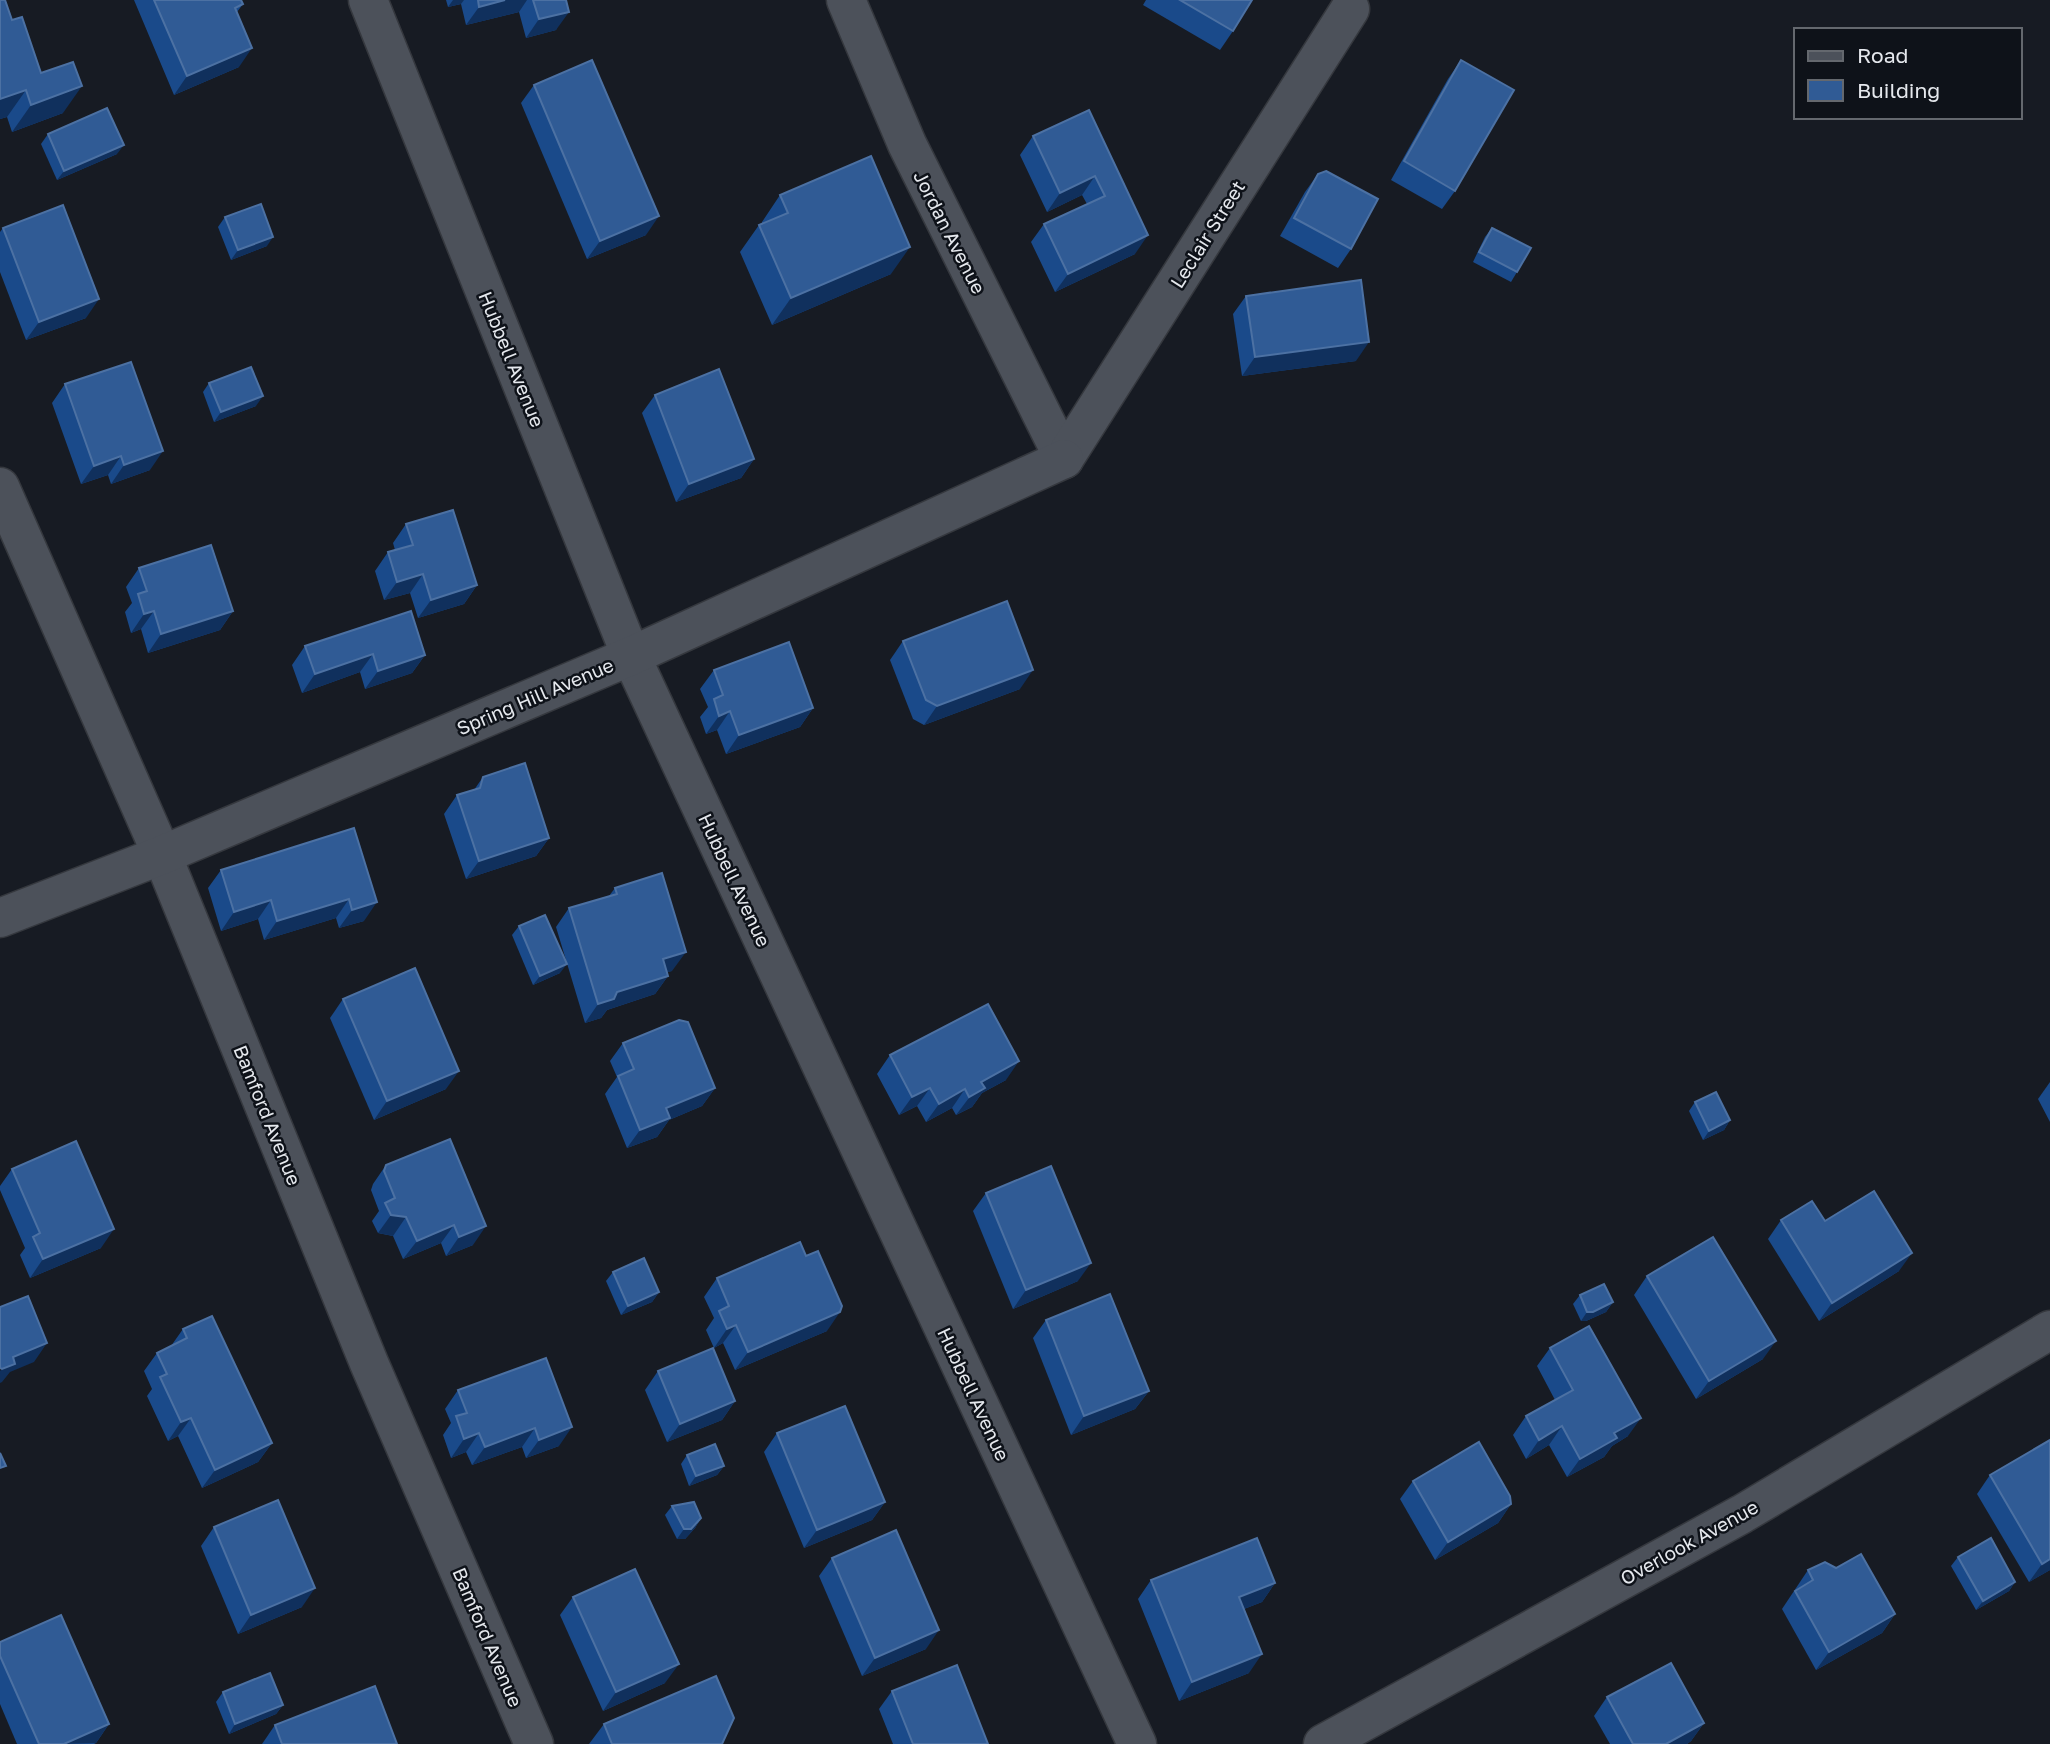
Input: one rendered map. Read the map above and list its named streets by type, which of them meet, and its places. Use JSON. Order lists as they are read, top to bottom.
{
  "streets": {
    "street": [
      "Jordan Avenue",
      "Leclair Street",
      "Hubbell Avenue",
      "Spring Hill Avenue",
      "Bamford Avenue",
      "Overlook Avenue"
    ]
  },
  "crossings": [
    ["Jordan Avenue", "Leclair Street"],
    ["Jordan Avenue", "Spring Hill Avenue"],
    ["Leclair Street", "Spring Hill Avenue"],
    ["Hubbell Avenue", "Spring Hill Avenue"],
    ["Spring Hill Avenue", "Bamford Avenue"]
  ],
  "legend": ["Road", "Building"]
}
